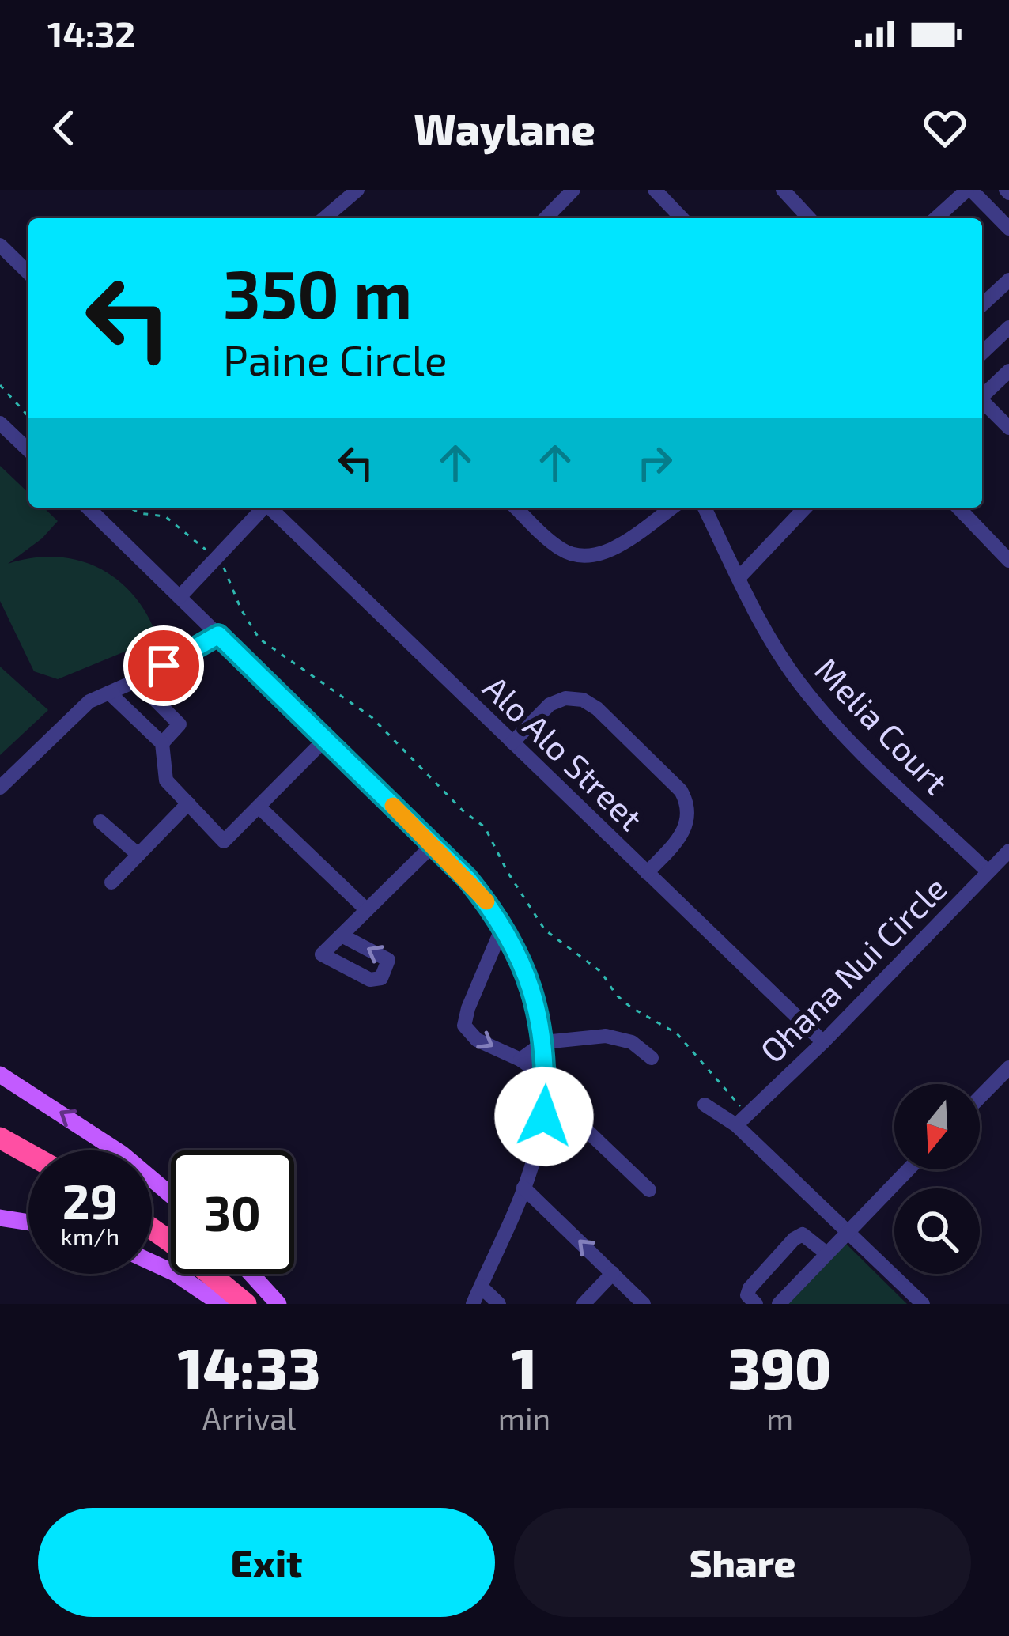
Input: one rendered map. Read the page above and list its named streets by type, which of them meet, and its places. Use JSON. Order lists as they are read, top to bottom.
{
  "streets": {
    "street": ["Melia Court", "Alo Alo Street", "Ohana Nui Circle"]
  },
  "crossings": [
    ["Melia Court", "Ohana Nui Circle"],
    ["Alo Alo Street", "Ohana Nui Circle"]
  ],
  "north": "bottom",
  "page": {
    "status": "14:32",
    "header": "Waylane",
    "turn": ["350 m", "Paine Circle"],
    "speed": "29 km/h",
    "limit": "30",
    "eta": [
      "14:33",
      "Arrival",
      "1",
      "min",
      "390",
      "m"
    ],
    "buttons": ["Exit", "Share"]
  }
}
